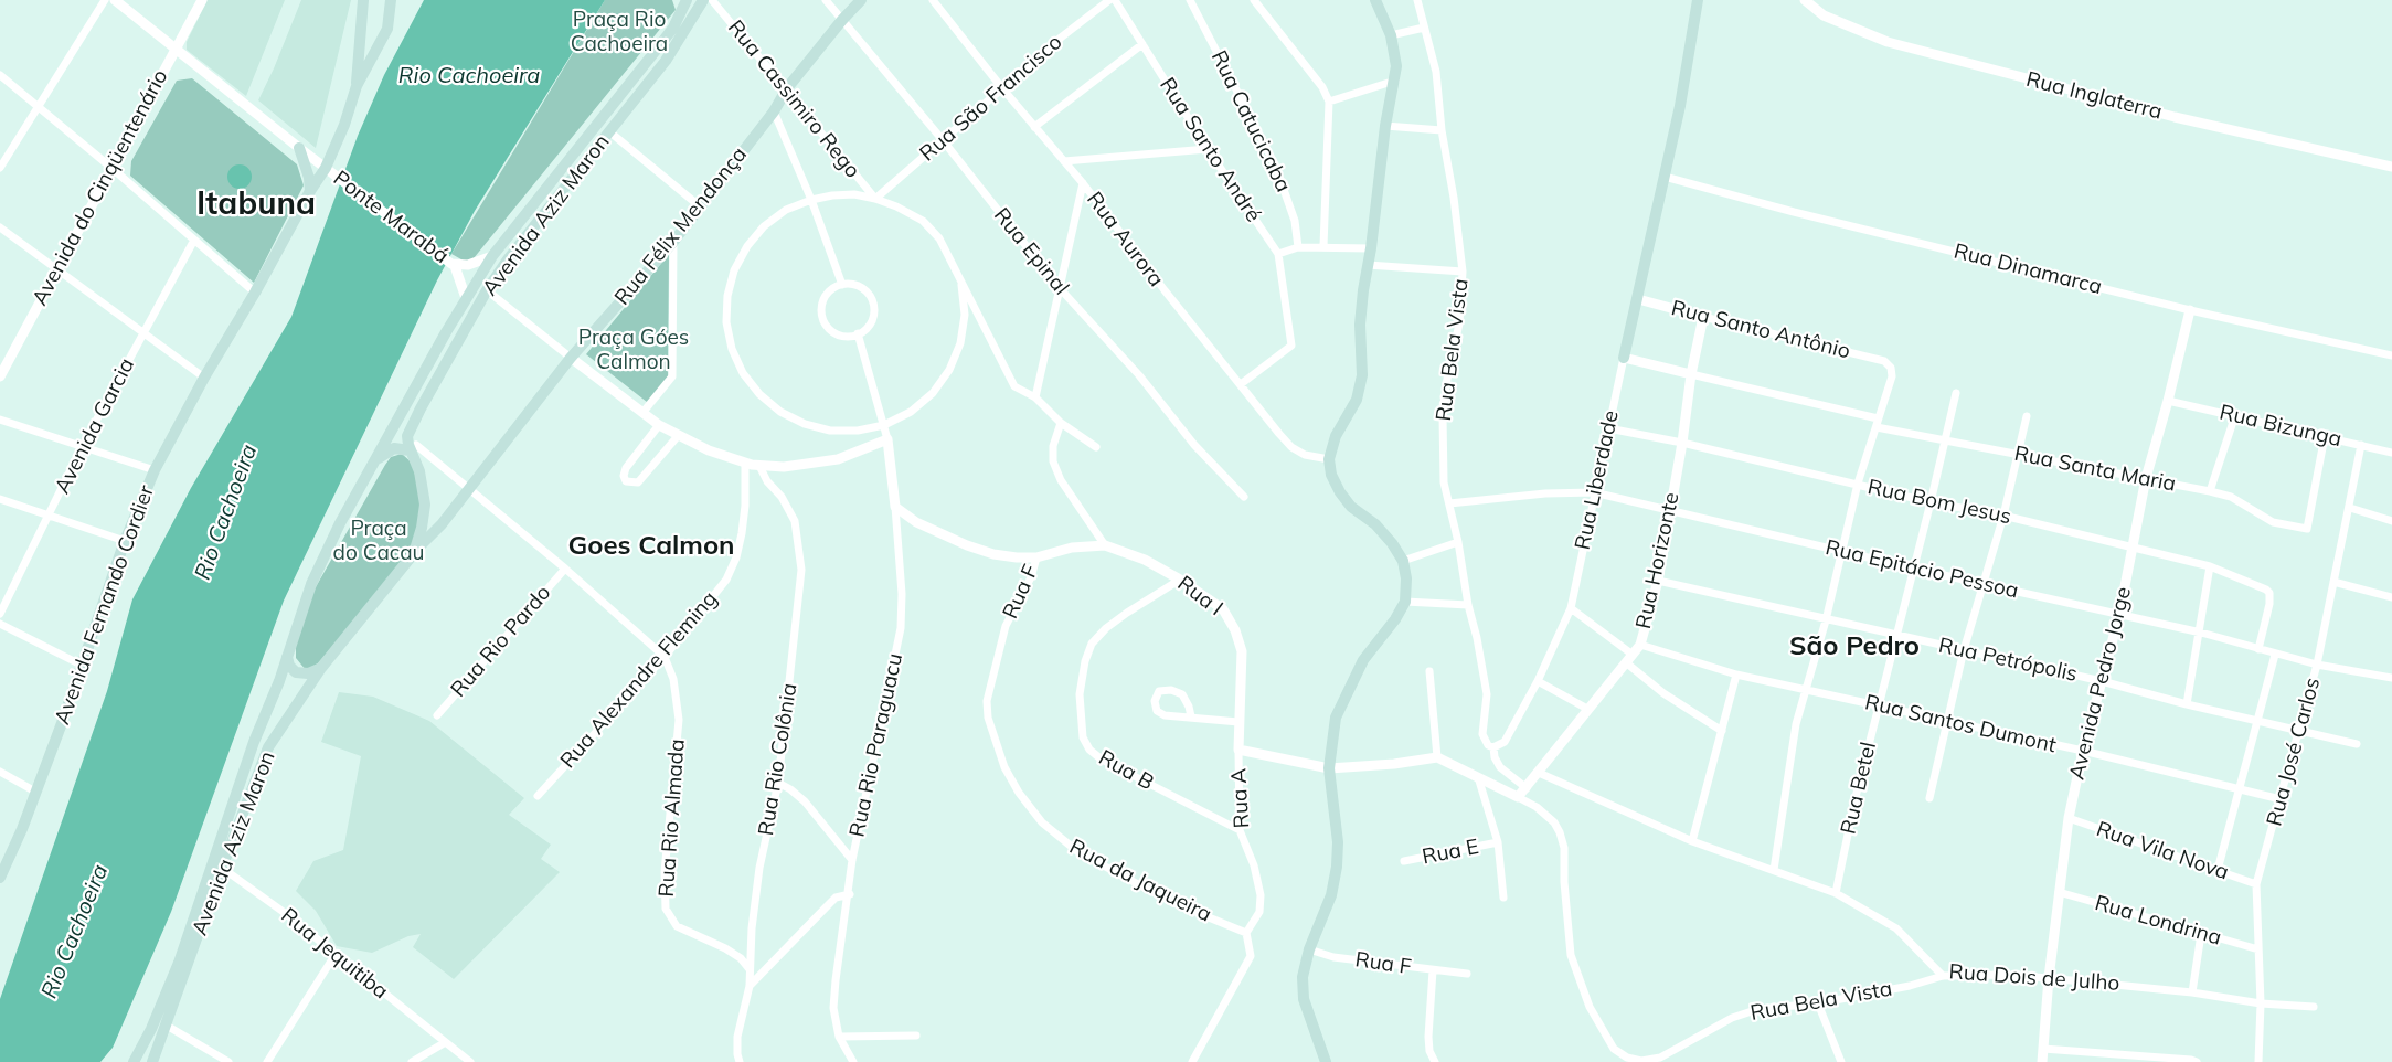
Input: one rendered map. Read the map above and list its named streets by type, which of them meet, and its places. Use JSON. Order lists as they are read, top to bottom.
{
  "streets": {
    "main road": [
      "Avenida Aziz Maron",
      "Rua Félix Mendonça",
      "Rua Liberdade",
      "Avenida Fernando Cordier"
    ],
    "street": [
      "Rua Inglaterra",
      "Rua São Francisco",
      "Rua Cassimiro Rego",
      "Rua Catucicaba",
      "Rua Santo André",
      "Avenida do Cinqüentenário",
      "Ponte Marabá",
      "Rua Aurora",
      "Rua Epinal",
      "Rua Dinamarca",
      "Rua Santo Antônio",
      "Rua Bela Vista",
      "Avenida Garcia",
      "Rua Bizunga",
      "Rua Santa Maria",
      "Rua Bom Jesus",
      "Rua Horizonte",
      "Rua Epitácio Pessoa",
      "Rua F",
      "Rua I",
      "Rua Rio Pardo",
      "Rua Petrópolis",
      "Rua Alexandre Fleming",
      "Avenida Pedro Jorge",
      "Rua Santos Dumont",
      "Rua Rio Paraguacu",
      "Rua José Carlos",
      "Rua Rio Colônia",
      "Rua B",
      "Rua Betel",
      "Rua A",
      "Rua Rio Almada",
      "Rua Vila Nova",
      "Rua E",
      "Rua da Jaqueira",
      "Rua Londrina",
      "Rua Jequitiba",
      "Rua Dois de Julho"
    ]
  },
  "crossings": [
    ["Rua São Francisco", "Rua Cassimiro Rego"],
    ["Rua São Francisco", "Rua Aurora"],
    ["Rua São Francisco", "Rua Epinal"],
    ["Rua Cassimiro Rego", "Rua Félix Mendonça"],
    ["Rua Cassimiro Rego", "Rua Rio Paraguacu"],
    ["Rua Santo André", "Rua Aurora"],
    ["Avenida do Cinqüentenário", "Ponte Marabá"],
    ["Avenida Aziz Maron", "Ponte Marabá"],
    ["Avenida Aziz Maron", "Rua Félix Mendonça"],
    ["Avenida Aziz Maron", "Rua Jequitiba"],
    ["Ponte Marabá", "Avenida Fernando Cordier"],
    ["Rua Félix Mendonça", "Rua Epinal"],
    ["Rua Dinamarca", "Rua Liberdade"],
    ["Rua Dinamarca", "Avenida Pedro Jorge"],
    ["Rua Santo Antônio", "Rua Santa Maria"],
    ["Rua Santo Antônio", "Rua Liberdade"],
    ["Rua Santo Antônio", "Rua Horizonte"],
    ["Rua Bela Vista", "Rua Liberdade"],
    ["Rua Bela Vista", "Rua Horizonte"],
    ["Rua Bela Vista", "Rua Epitácio Pessoa"],
    ["Rua Bela Vista", "Rua Dois de Julho"],
    ["Rua Bizunga", "Rua Santa Maria"],
    ["Rua Bizunga", "Avenida Pedro Jorge"],
    ["Rua Bizunga", "Rua José Carlos"],
    ["Rua Santa Maria", "Rua Liberdade"],
    ["Rua Santa Maria", "Rua Horizonte"],
    ["Rua Santa Maria", "Avenida Pedro Jorge"],
    ["Rua Santa Maria", "Rua Betel"],
    ["Rua Liberdade", "Rua Bom Jesus"],
    ["Rua Liberdade", "Rua Epitácio Pessoa"],
    ["Rua Bom Jesus", "Rua Horizonte"],
    ["Rua Bom Jesus", "Rua Epitácio Pessoa"],
    ["Rua Bom Jesus", "Avenida Pedro Jorge"],
    ["Rua Bom Jesus", "Rua Betel"],
    ["Rua Horizonte", "Rua Epitácio Pessoa"],
    ["Rua Horizonte", "Rua Petrópolis"],
    ["Rua Horizonte", "Rua Santos Dumont"],
    ["Rua Horizonte", "Rua Dois de Julho"],
    ["Rua Epitácio Pessoa", "Avenida Pedro Jorge"],
    ["Rua Epitácio Pessoa", "Rua José Carlos"],
    ["Rua Epitácio Pessoa", "Rua Betel"],
    ["Rua F", "Rua I"],
    ["Rua F", "Rua da Jaqueira"],
    ["Rua I", "Rua B"],
    ["Rua I", "Rua A"],
    ["Rua Petrópolis", "Avenida Pedro Jorge"],
    ["Rua Petrópolis", "Rua José Carlos"],
    ["Rua Petrópolis", "Rua Betel"],
    ["Rua Alexandre Fleming", "Rua Rio Almada"],
    ["Avenida Pedro Jorge", "Rua Santos Dumont"],
    ["Avenida Pedro Jorge", "Rua Vila Nova"],
    ["Avenida Pedro Jorge", "Rua Londrina"],
    ["Avenida Pedro Jorge", "Rua Dois de Julho"],
    ["Rua Santos Dumont", "Rua José Carlos"],
    ["Rua Santos Dumont", "Rua Betel"],
    ["Rua José Carlos", "Rua Vila Nova"],
    ["Rua José Carlos", "Rua Londrina"],
    ["Rua José Carlos", "Rua Dois de Julho"],
    ["Rua Rio Colônia", "Rua Rio Almada"],
    ["Rua B", "Rua A"],
    ["Rua Betel", "Rua Dois de Julho"],
    ["Rua A", "Rua da Jaqueira"]
  ],
  "districts": ["Itabuna", "Goes Calmon", "São Pedro"],
  "water": ["Rio Cachoeira"],
  "parks": ["Praça Rio Cachoeira", "Praça Góes Calmon", "Praça do Cacau"]
}
